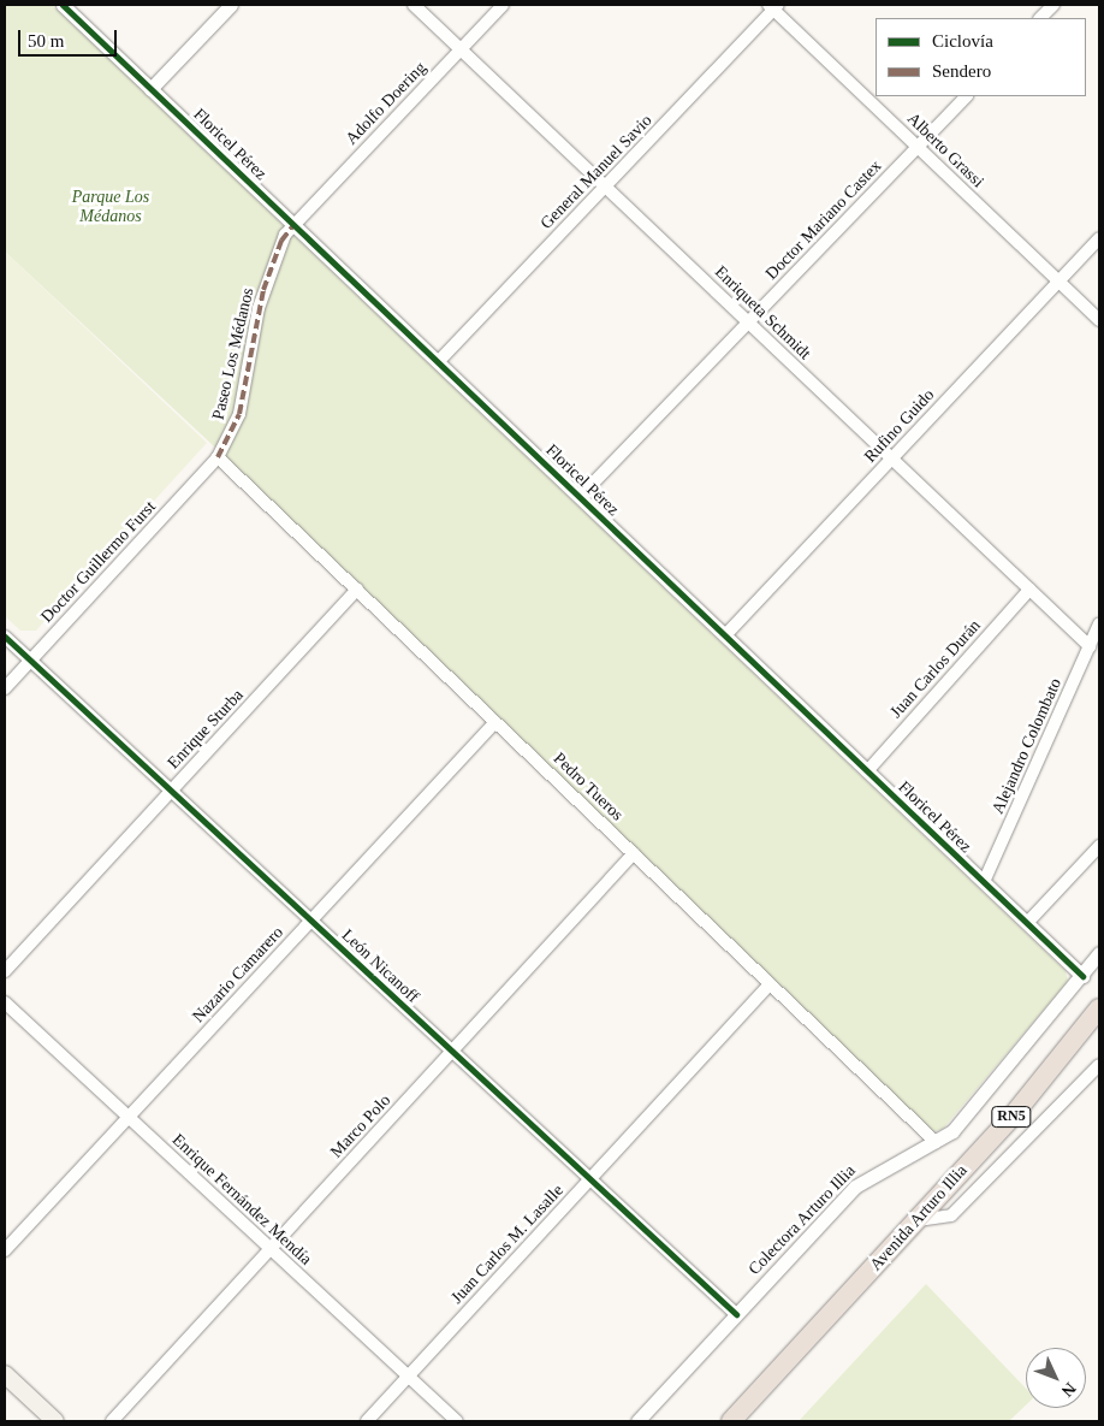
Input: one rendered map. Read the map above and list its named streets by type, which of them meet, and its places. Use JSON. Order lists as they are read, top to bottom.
{
  "streets": {
    "highway": ["RN5", "Avenida Arturo Illia"],
    "street": [
      "Adolfo Doering",
      "Floricel Pérez",
      "Alberto Grassi",
      "General Manuel Savio",
      "Doctor Mariano Castex",
      "Enriqueta Schmidt",
      "Paseo Los Médanos",
      "Rufino Guido",
      "Doctor Guillermo Furst",
      "Juan Carlos Durán",
      "Enrique Sturba",
      "Alejandro Colombato",
      "Pedro Tueros",
      "León Nicanoff",
      "Nazario Camarero",
      "Marco Polo",
      "Enrique Fernández Mendía",
      "Colectora Arturo Illia",
      "Juan Carlos M. Lasalle"
    ]
  },
  "crossings": [
    ["Adolfo Doering", "Floricel Pérez"],
    ["Adolfo Doering", "Enriqueta Schmidt"],
    ["Adolfo Doering", "Paseo Los Médanos"],
    ["Floricel Pérez", "General Manuel Savio"],
    ["Floricel Pérez", "Doctor Mariano Castex"],
    ["Floricel Pérez", "Paseo Los Médanos"],
    ["Floricel Pérez", "Rufino Guido"],
    ["Floricel Pérez", "Juan Carlos Durán"],
    ["Floricel Pérez", "Alejandro Colombato"],
    ["Floricel Pérez", "Colectora Arturo Illia"],
    ["Alberto Grassi", "General Manuel Savio"],
    ["Alberto Grassi", "Doctor Mariano Castex"],
    ["Alberto Grassi", "Rufino Guido"],
    ["General Manuel Savio", "Enriqueta Schmidt"],
    ["Doctor Mariano Castex", "Enriqueta Schmidt"],
    ["Enriqueta Schmidt", "Rufino Guido"],
    ["Enriqueta Schmidt", "Juan Carlos Durán"],
    ["Enriqueta Schmidt", "Alejandro Colombato"],
    ["Paseo Los Médanos", "Doctor Guillermo Furst"],
    ["Paseo Los Médanos", "Pedro Tueros"],
    ["Doctor Guillermo Furst", "Pedro Tueros"],
    ["Doctor Guillermo Furst", "León Nicanoff"],
    ["Enrique Sturba", "Pedro Tueros"],
    ["Enrique Sturba", "León Nicanoff"],
    ["Pedro Tueros", "Nazario Camarero"],
    ["Pedro Tueros", "Marco Polo"],
    ["Pedro Tueros", "Colectora Arturo Illia"],
    ["Pedro Tueros", "Juan Carlos M. Lasalle"],
    ["León Nicanoff", "Nazario Camarero"],
    ["León Nicanoff", "Marco Polo"],
    ["León Nicanoff", "Colectora Arturo Illia"],
    ["León Nicanoff", "Juan Carlos M. Lasalle"],
    ["Nazario Camarero", "Enrique Fernández Mendía"],
    ["Marco Polo", "Enrique Fernández Mendía"],
    ["Enrique Fernández Mendía", "Juan Carlos M. Lasalle"]
  ],
  "parks": ["Parque Los Médanos"],
  "legend": ["Ciclovía", "Sendero"],
  "scale_bar": "50 m",
  "north": "bottom right"
}
